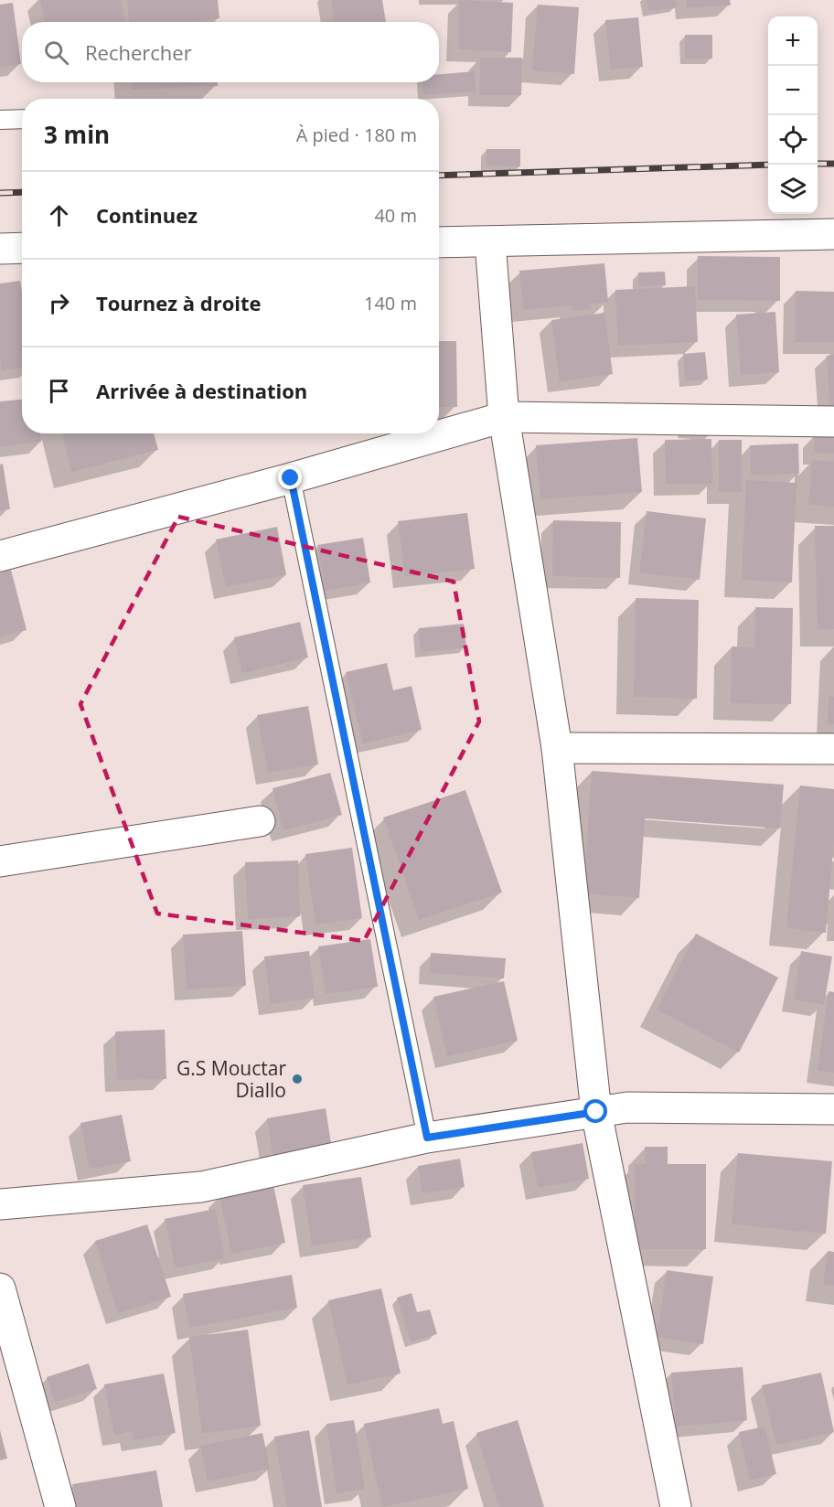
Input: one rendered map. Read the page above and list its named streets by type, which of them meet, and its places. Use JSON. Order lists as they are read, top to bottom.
{
  "places": ["G.S Mouctar Diallo"],
  "page": {
    "map_buttons": ["+", "−"],
    "search": "Rechercher",
    "heading": ["3 min", "À pied · 180 m"],
    "list": [
      ["Continuez", "40 m"],
      ["Tournez à droite", "140 m"],
      "Arrivée à destination"
    ]
  }
}
